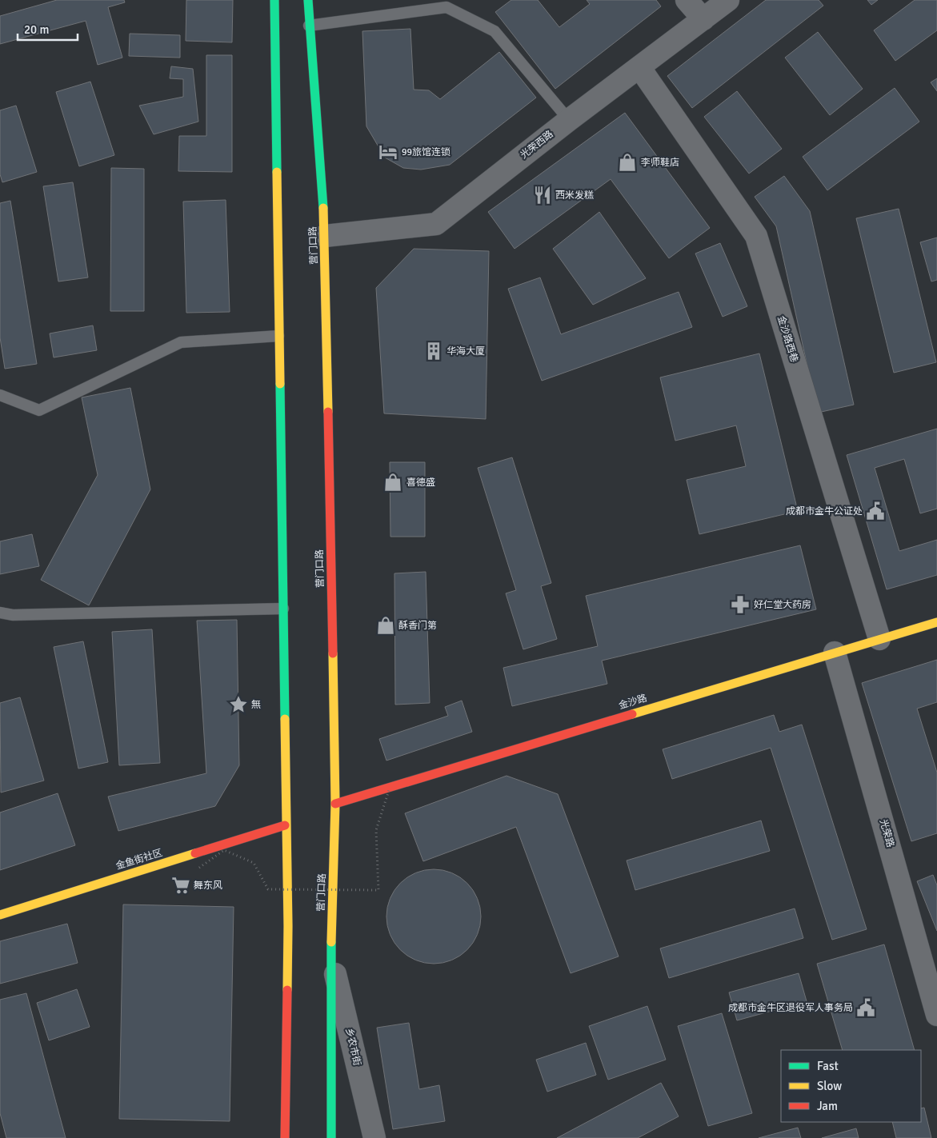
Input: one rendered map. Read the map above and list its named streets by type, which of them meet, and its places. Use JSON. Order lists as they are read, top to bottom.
{
  "streets": {
    "main road": ["营门口路", "金沙路", "金鱼街社区"],
    "street": [
      "光荣西路",
      "金沙路西巷",
      "光荣路",
      "乡农市街"
    ]
  },
  "crossings": [
    ["光荣西路", "营门口路"],
    ["光荣西路", "金沙路西巷"],
    ["营门口路", "金沙路"],
    ["营门口路", "乡农市街"],
    ["金沙路西巷", "金沙路"],
    ["金沙路", "光荣路"]
  ],
  "places": {
    "hotel": ["99旅馆连锁"],
    "shop": ["李师鞋店", "喜德盛", "酥香门第"],
    "restaurant": ["西米发糕"],
    "building": ["华海大厦"],
    "public building": ["成都市金牛公证处", "成都市金牛区退役军人事务局"],
    "pharmacy": ["好仁堂大药房"],
    "place": ["無"],
    "supermarket": ["舞东风"]
  },
  "legend": ["Fast", "Slow", "Jam"],
  "scale_bar": "20 m"
}
